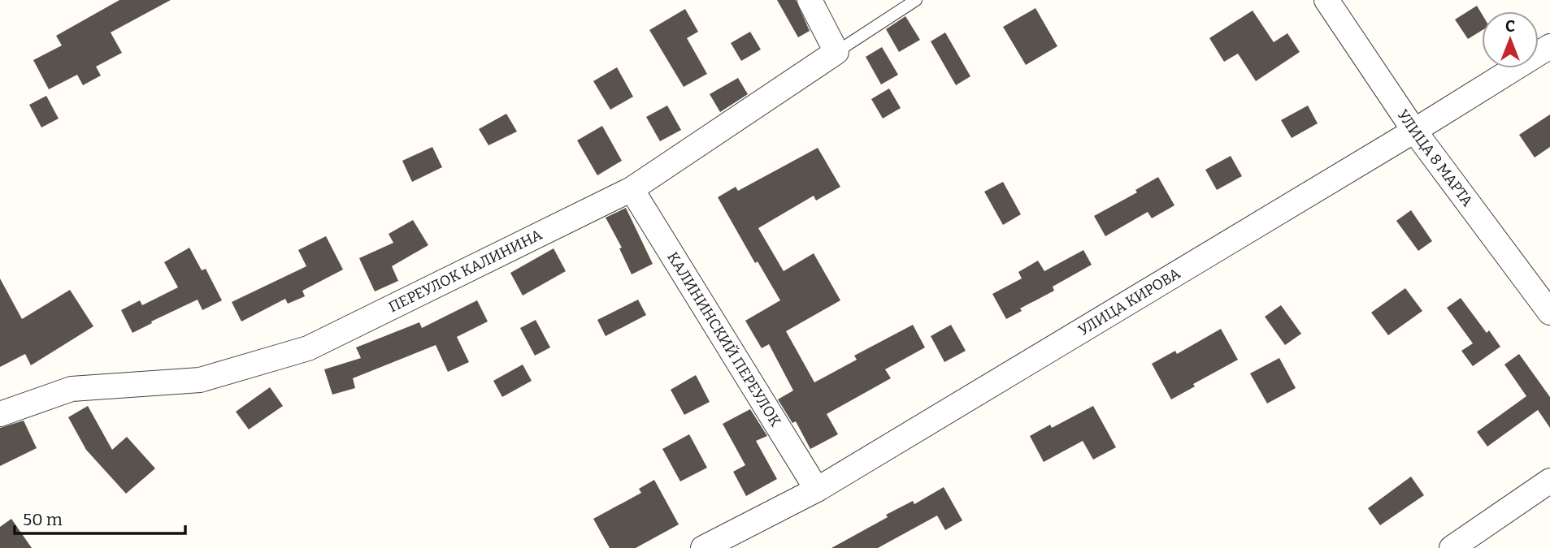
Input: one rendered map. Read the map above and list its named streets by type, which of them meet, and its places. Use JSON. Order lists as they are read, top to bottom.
{
  "streets": {
    "street": [
      "УЛИЦА 8 МАРТА",
      "ПЕРЕУЛОК КАЛИНИНА",
      "УЛИЦА КИРОВА",
      "КАЛИНИНСКИЙ ПЕРЕУЛОК"
    ]
  },
  "crossings": [
    ["УЛИЦА 8 МАРТА", "УЛИЦА КИРОВА"],
    ["ПЕРЕУЛОК КАЛИНИНА", "КАЛИНИНСКИЙ ПЕРЕУЛОК"],
    ["УЛИЦА КИРОВА", "КАЛИНИНСКИЙ ПЕРЕУЛОК"]
  ],
  "scale_bar": "50 m",
  "north": "top"
}
